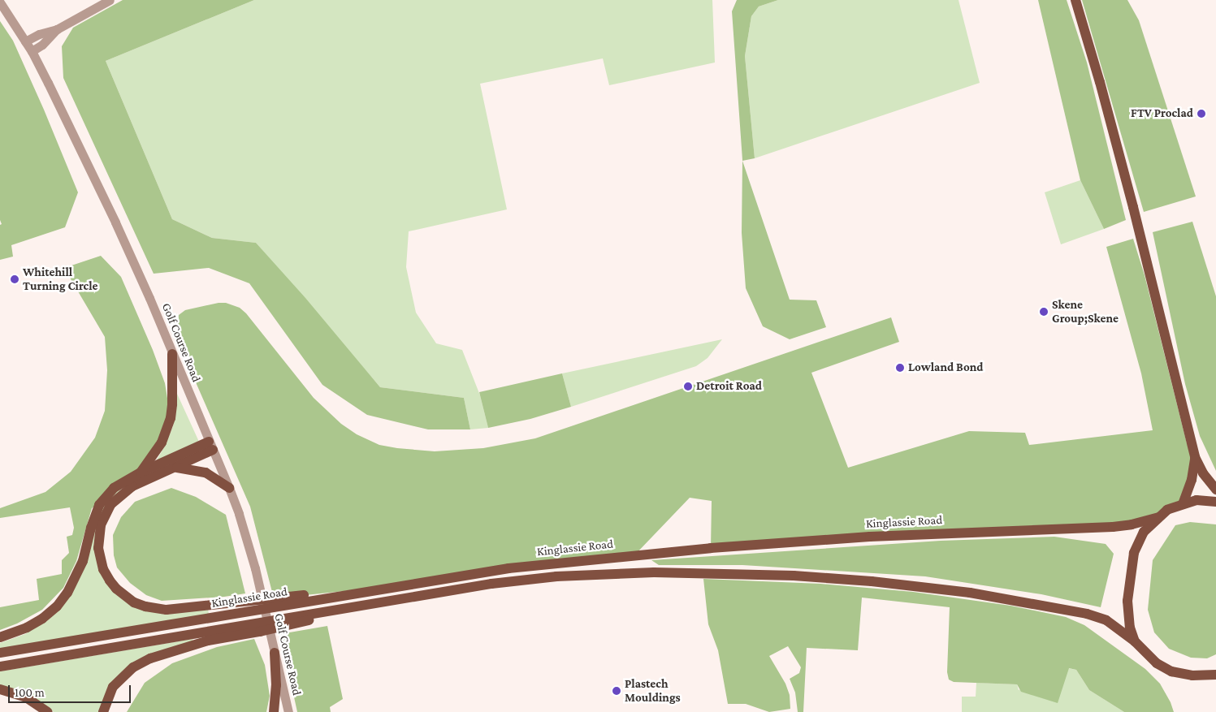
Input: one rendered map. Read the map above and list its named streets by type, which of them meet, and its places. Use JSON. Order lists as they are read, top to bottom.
{
  "streets": {
    "main road": ["Kinglassie Road"],
    "street": ["Golf Course Road"]
  },
  "places": [
    "FTV Proclad",
    "Whitehill Turning Circle",
    "Skene Group;Skene",
    "Lowland Bond",
    "Detroit Road",
    "Plastech Mouldings"
  ],
  "scale_bar": "100 m"
}
